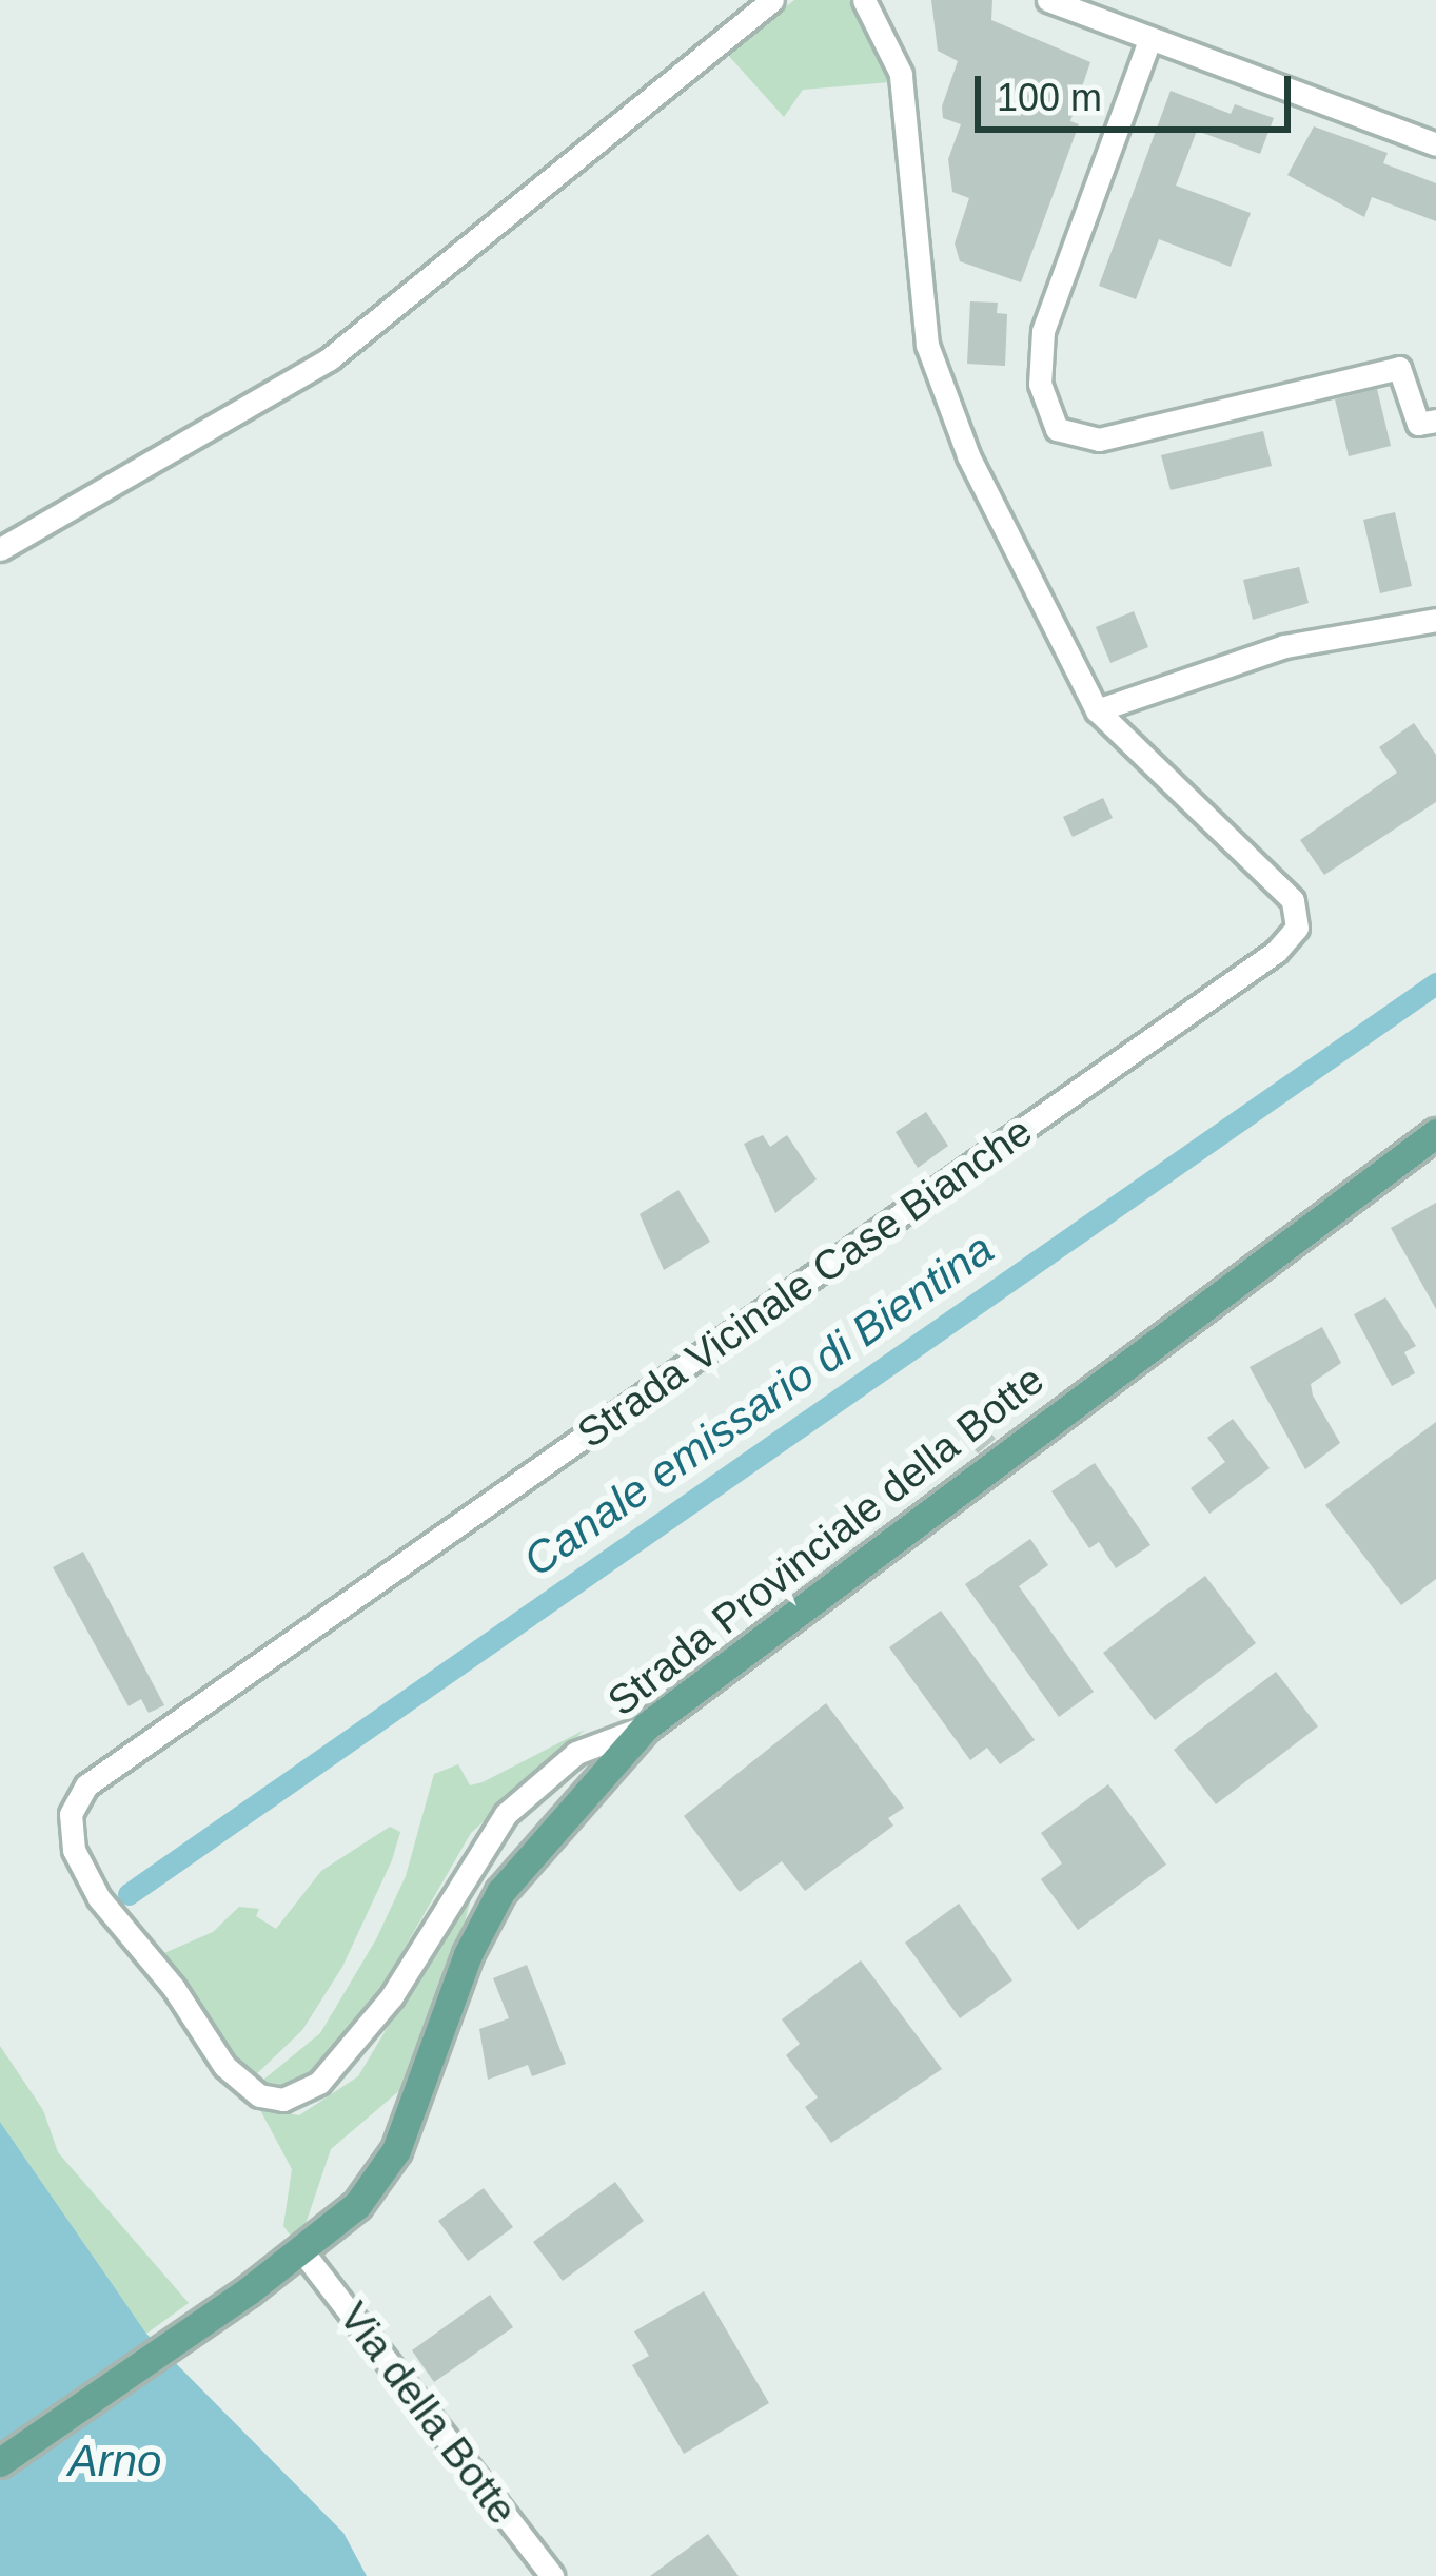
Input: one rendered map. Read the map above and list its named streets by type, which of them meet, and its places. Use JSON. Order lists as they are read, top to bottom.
{
  "streets": {
    "main road": ["Strada Provinciale della Botte"],
    "street": ["Strada Vicinale Case Bianche", "Via della Botte"]
  },
  "crossings": [
    ["Strada Vicinale Case Bianche", "Strada Provinciale della Botte"],
    ["Strada Provinciale della Botte", "Via della Botte"]
  ],
  "water": ["Canale emissario di Bientina", "Arno"],
  "scale_bar": "100 m"
}
